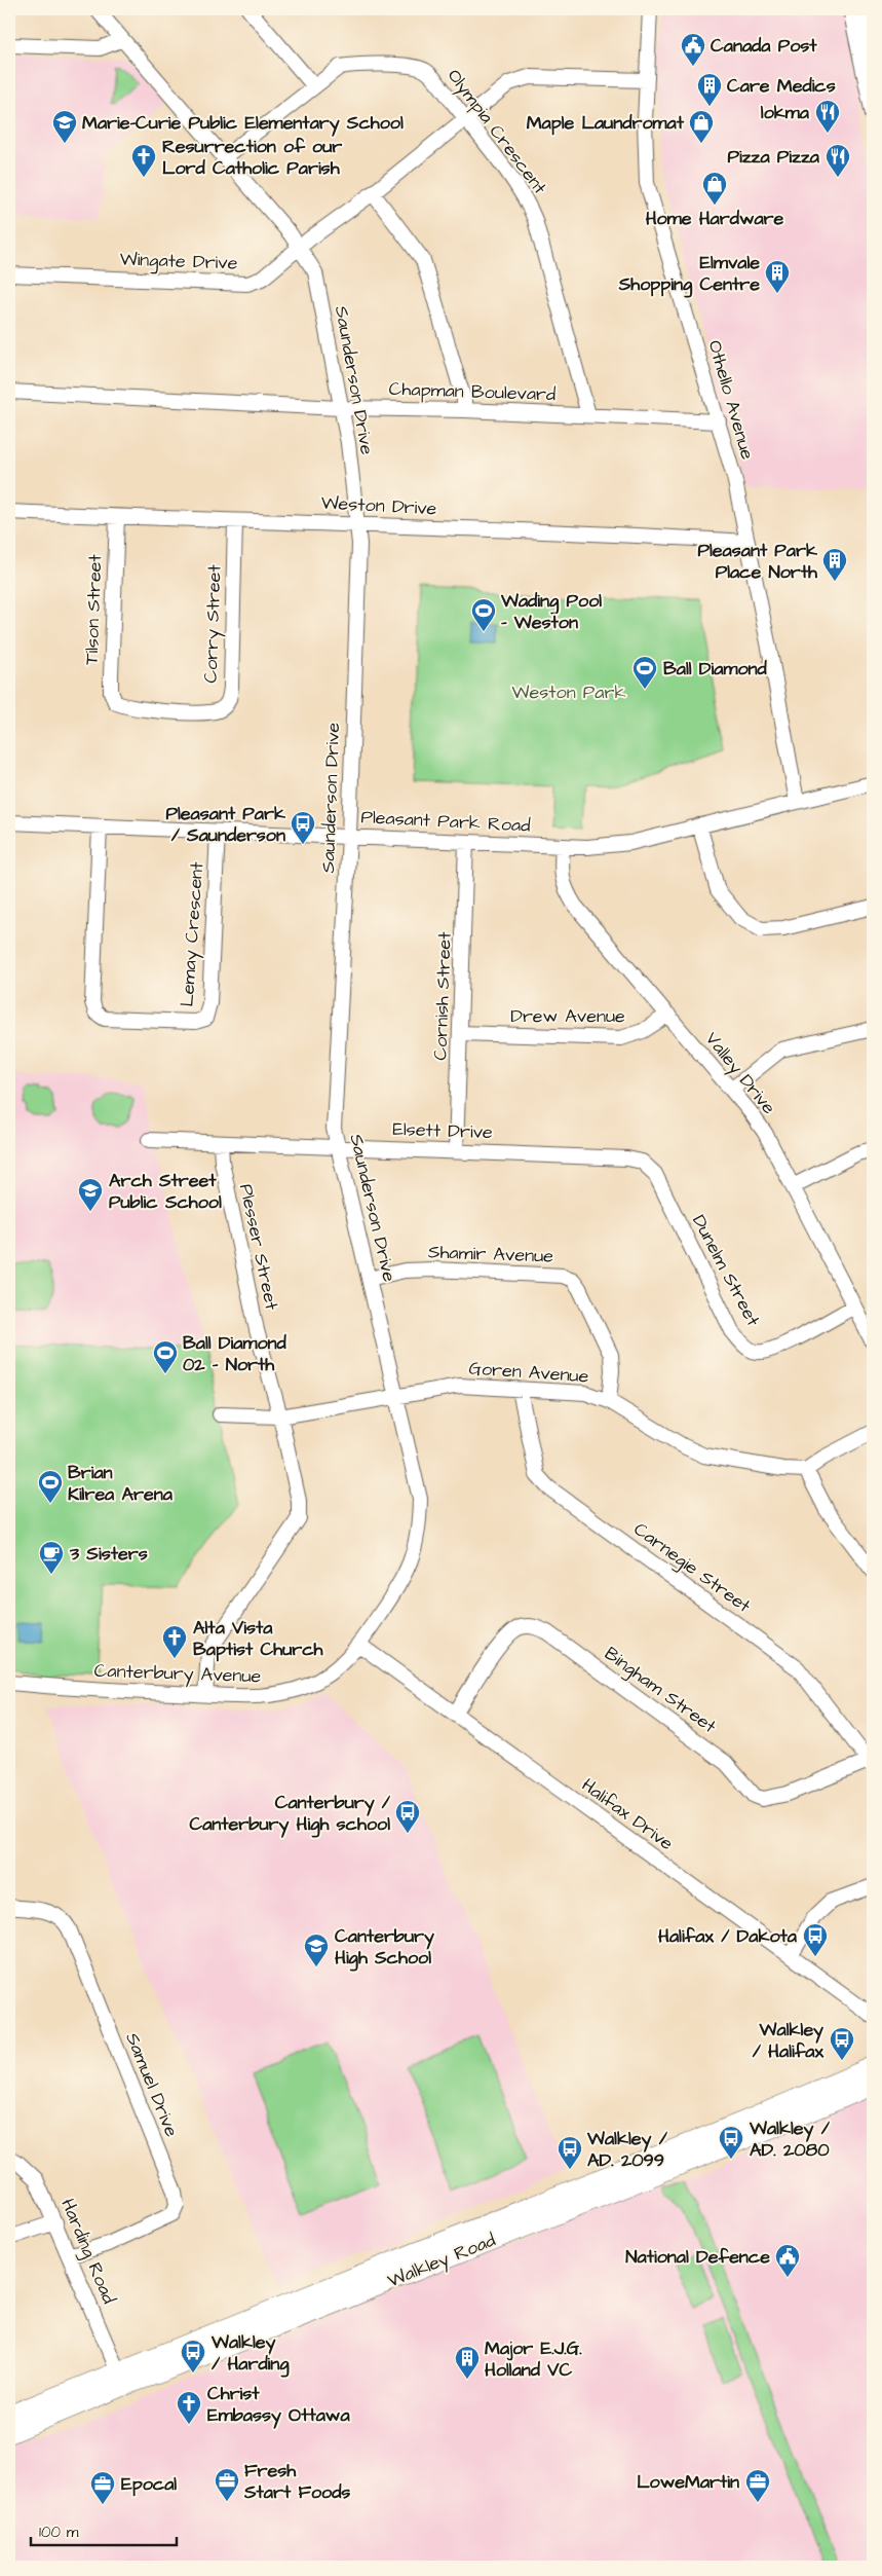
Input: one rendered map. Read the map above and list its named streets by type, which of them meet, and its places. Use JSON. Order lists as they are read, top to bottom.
{
  "streets": {
    "main road": ["Walkley Road"],
    "street": [
      "Olympia Crescent",
      "Wingate Drive",
      "Saunderson Drive",
      "Chapman Boulevard",
      "Othello Avenue",
      "Weston Drive",
      "Tilson Street",
      "Corry Street",
      "Pleasant Park Road",
      "Lemay Crescent",
      "Cornish Street",
      "Drew Avenue",
      "Valley Drive",
      "Elsett Drive",
      "Plesser Street",
      "Shamir Avenue",
      "Dunelm Street",
      "Goren Avenue",
      "Carnegie Street",
      "Canterbury Avenue",
      "Bingham Street",
      "Halifax Drive",
      "Samuel Drive",
      "Harding Road"
    ]
  },
  "crossings": [
    ["Olympia Crescent", "Wingate Drive"],
    ["Olympia Crescent", "Saunderson Drive"],
    ["Olympia Crescent", "Chapman Boulevard"],
    ["Wingate Drive", "Saunderson Drive"],
    ["Wingate Drive", "Othello Avenue"],
    ["Saunderson Drive", "Chapman Boulevard"],
    ["Saunderson Drive", "Weston Drive"],
    ["Saunderson Drive", "Pleasant Park Road"],
    ["Saunderson Drive", "Elsett Drive"],
    ["Saunderson Drive", "Shamir Avenue"],
    ["Saunderson Drive", "Goren Avenue"],
    ["Saunderson Drive", "Canterbury Avenue"],
    ["Saunderson Drive", "Halifax Drive"],
    ["Chapman Boulevard", "Othello Avenue"],
    ["Othello Avenue", "Weston Drive"],
    ["Othello Avenue", "Pleasant Park Road"],
    ["Weston Drive", "Tilson Street"],
    ["Weston Drive", "Corry Street"],
    ["Tilson Street", "Corry Street"],
    ["Pleasant Park Road", "Lemay Crescent"],
    ["Pleasant Park Road", "Cornish Street"],
    ["Pleasant Park Road", "Valley Drive"],
    ["Cornish Street", "Drew Avenue"],
    ["Cornish Street", "Elsett Drive"],
    ["Drew Avenue", "Valley Drive"],
    ["Valley Drive", "Dunelm Street"],
    ["Elsett Drive", "Plesser Street"],
    ["Elsett Drive", "Dunelm Street"],
    ["Plesser Street", "Goren Avenue"],
    ["Plesser Street", "Canterbury Avenue"],
    ["Shamir Avenue", "Goren Avenue"],
    ["Goren Avenue", "Carnegie Street"],
    ["Carnegie Street", "Bingham Street"],
    ["Canterbury Avenue", "Halifax Drive"],
    ["Bingham Street", "Halifax Drive"],
    ["Samuel Drive", "Harding Road"],
    ["Harding Road", "Walkley Road"]
  ],
  "parks": ["Weston Park"],
  "places": {
    "public building": ["Canada Post", "National Defence"],
    "building": [
      "Care Medics",
      "Elmvale Shopping Centre",
      "Pleasant Park Place North",
      "Major E.J.G. Holland VC"
    ],
    "restaurant": ["lokma", "Pizza Pizza"],
    "school or university": ["Marie-Curie Public Elementary School", "Arch Street Public School", "Canterbury High School"],
    "shop": ["Maple Laundromat", "Home Hardware"],
    "church": ["Resurrection of our Lord Catholic Parish", "Alta Vista Baptist Church", "Christ Embassy Ottawa"],
    "sports": [
      "Wading Pool - Weston",
      "Ball Diamond",
      "Ball Diamond 02 - North",
      "Brian Kilrea Arena"
    ],
    "bus stop": [
      "Pleasant Park / Saunderson",
      "Canterbury / Canterbury High school",
      "Halifax / Dakota",
      "Walkley / Halifax",
      "Walkley / AD. 2080",
      "Walkley / AD. 2099",
      "Walkley / Harding"
    ],
    "cafe": ["3 Sisters"],
    "office": ["Fresh Start Foods", "LoweMartin", "Epocal"]
  },
  "scale_bar": "100 m"
}
